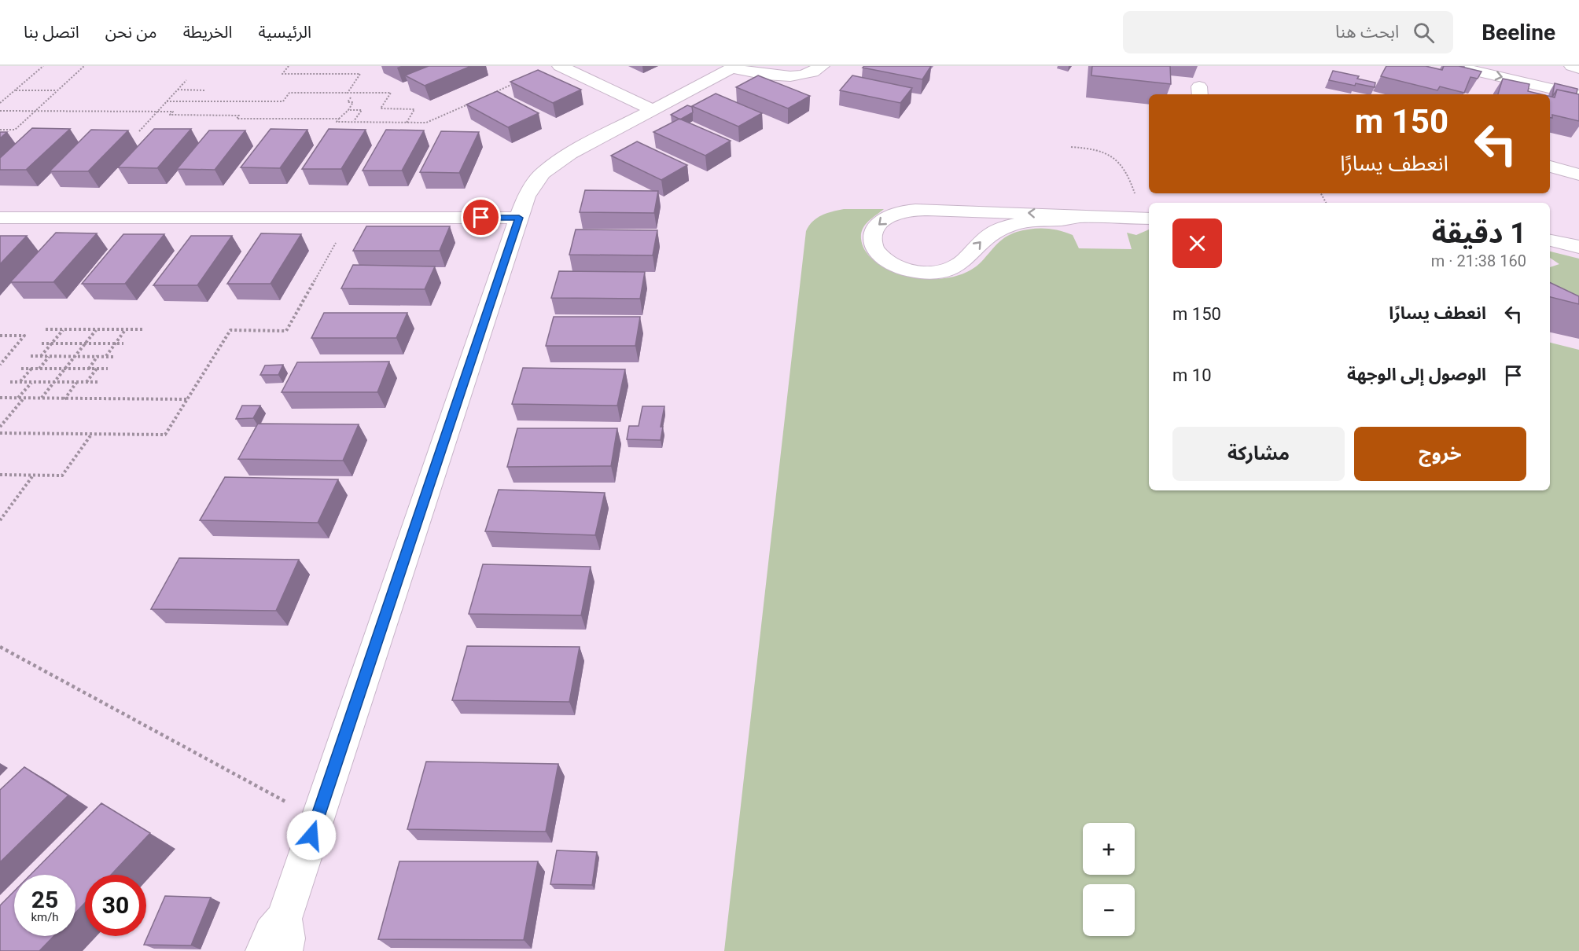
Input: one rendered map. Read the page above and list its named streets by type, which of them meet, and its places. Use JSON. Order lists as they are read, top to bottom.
{
  "page": {
    "header": "Beeline",
    "search": "ابحث هنا",
    "nav": [
      "الرئيسية",
      "الخريطة",
      "من نحن",
      "اتصل بنا"
    ],
    "turn": ["150 m", "انعطف يسارًا"],
    "heading": ["1 دقيقة", "160 m · 21:38"],
    "list": [
      {
        "name": "انعطف يسارًا",
        "value": "150 m"
      },
      {
        "name": "الوصول إلى الوجهة",
        "value": "10 m"
      }
    ],
    "buttons": ["خروج", "مشاركة"],
    "map_buttons": ["+", "−"],
    "speed": "25 km/h",
    "limit": "30"
  }
}
